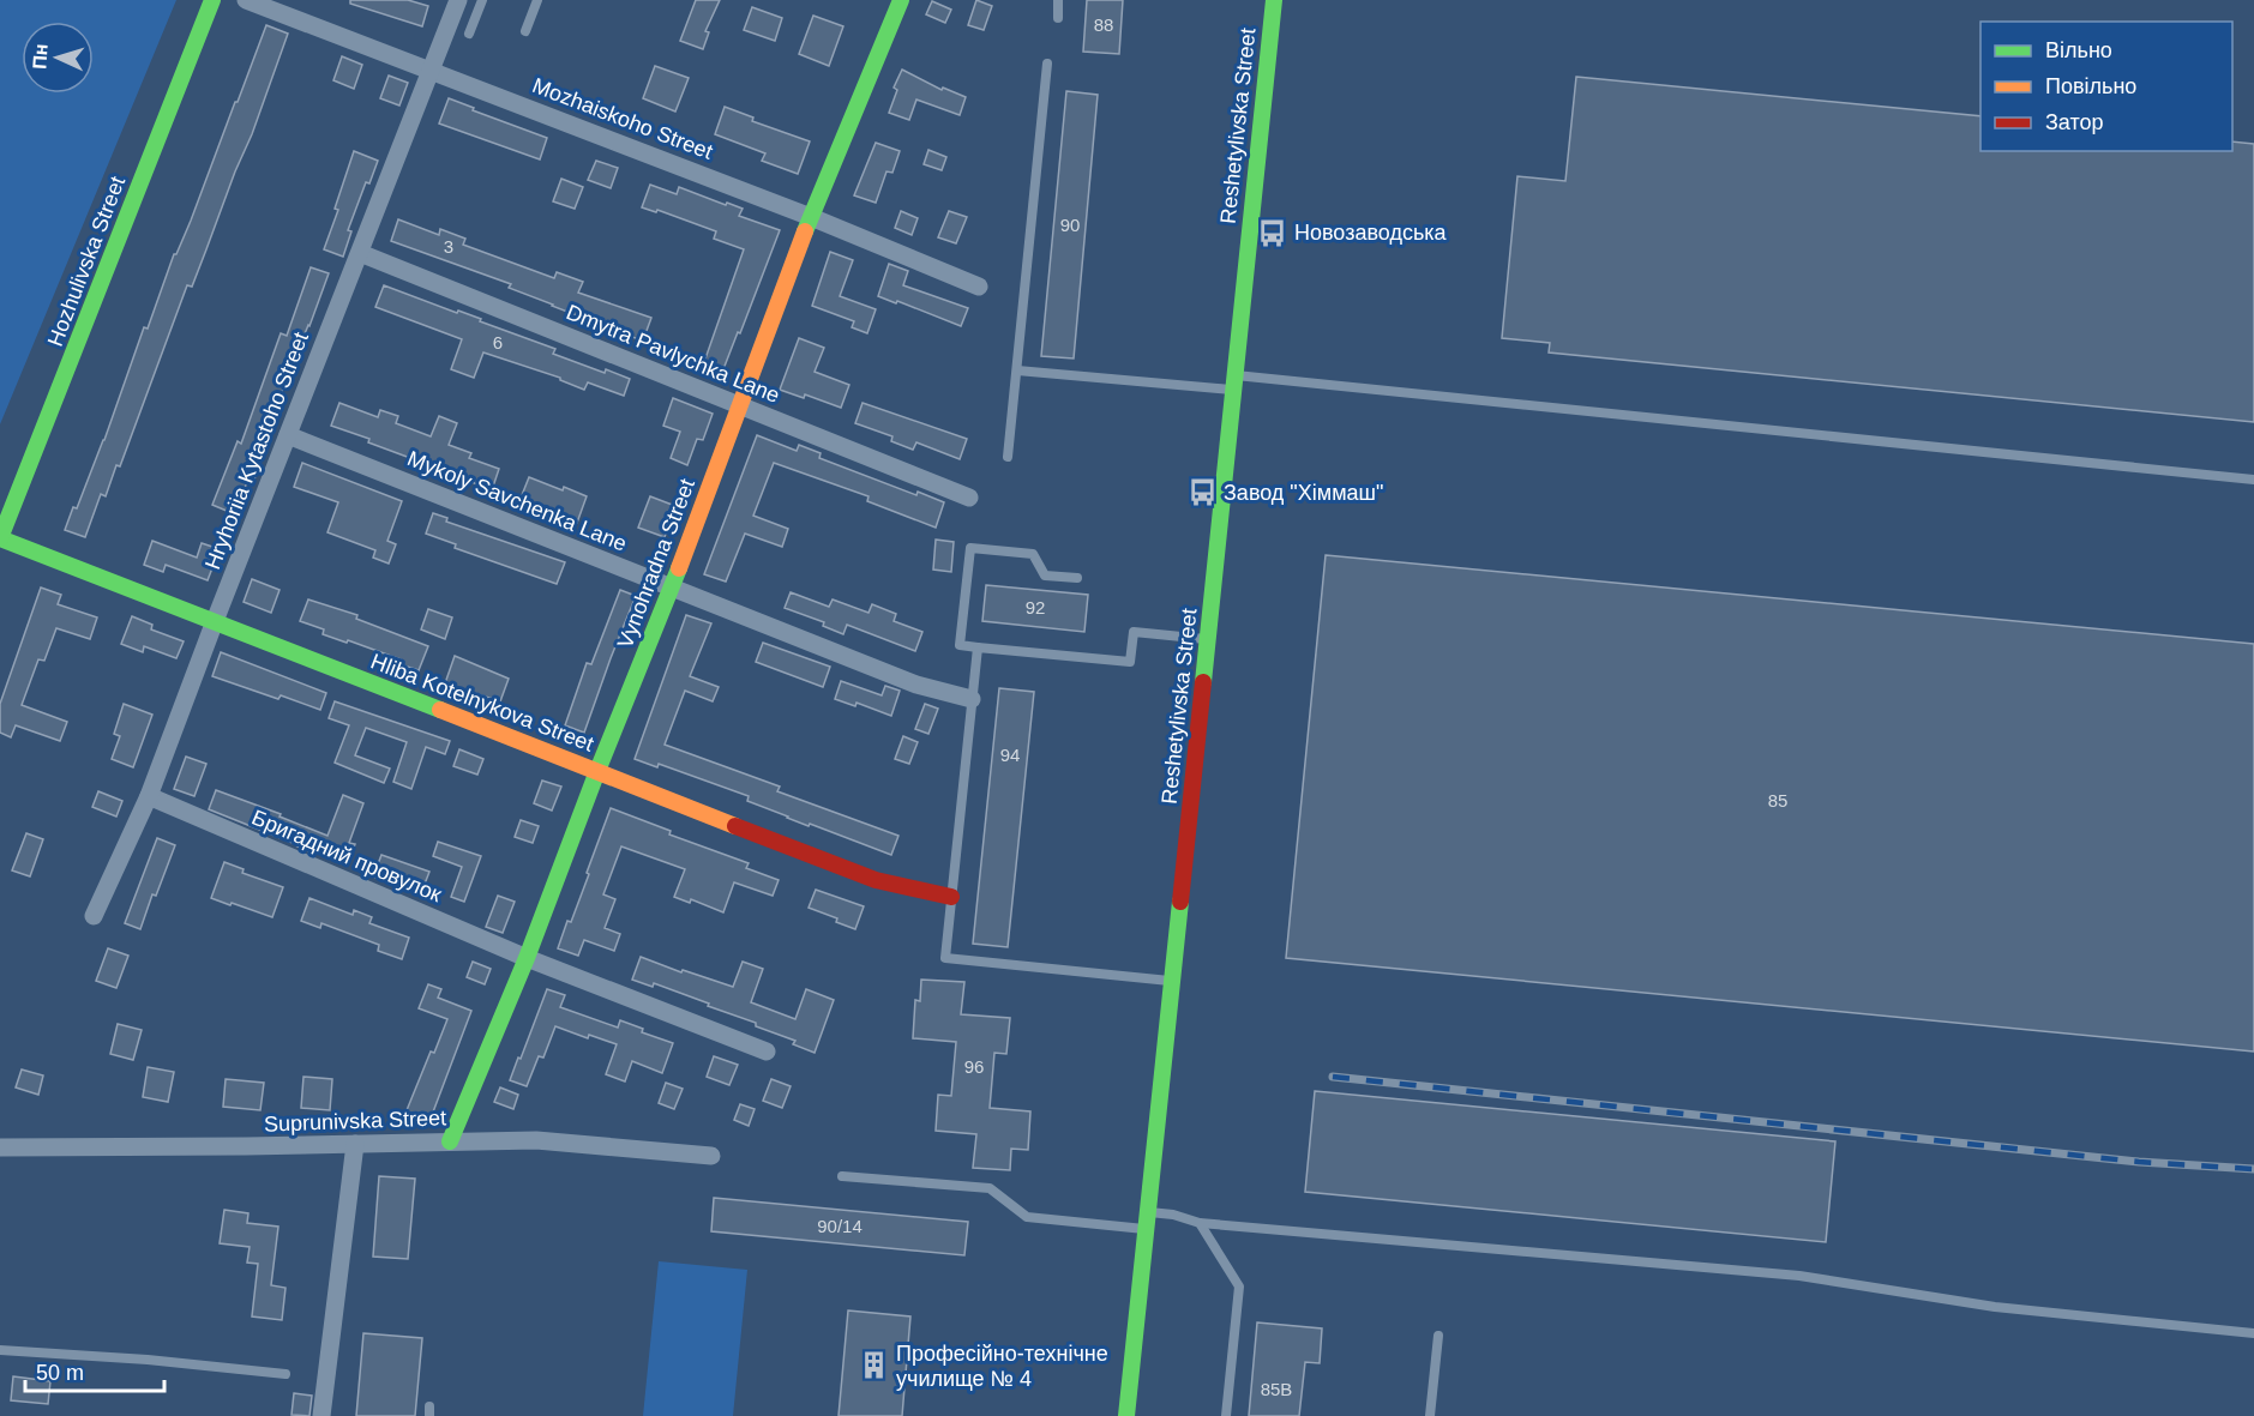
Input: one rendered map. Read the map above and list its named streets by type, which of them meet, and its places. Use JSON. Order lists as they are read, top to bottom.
{
  "streets": {
    "street": [
      "Mozhaiskoho Street",
      "Reshetylivska Street",
      "Hozhulivska Street",
      "Dmytra Pavlychka Lane",
      "Hryhoriia Kytastoho Street",
      "Mykoly Savchenka Lane",
      "Vynohradna Street",
      "Hliba Kotelnykova Street",
      "Бригадний провулок",
      "Suprunivska Street"
    ]
  },
  "crossings": [
    ["Mozhaiskoho Street", "Hryhoriia Kytastoho Street"],
    ["Mozhaiskoho Street", "Vynohradna Street"],
    ["Hozhulivska Street", "Hliba Kotelnykova Street"],
    ["Dmytra Pavlychka Lane", "Hryhoriia Kytastoho Street"],
    ["Dmytra Pavlychka Lane", "Vynohradna Street"],
    ["Hryhoriia Kytastoho Street", "Mykoly Savchenka Lane"],
    ["Hryhoriia Kytastoho Street", "Hliba Kotelnykova Street"],
    ["Hryhoriia Kytastoho Street", "Бригадний провулок"],
    ["Mykoly Savchenka Lane", "Vynohradna Street"],
    ["Vynohradna Street", "Hliba Kotelnykova Street"],
    ["Vynohradna Street", "Бригадний провулок"],
    ["Vynohradna Street", "Suprunivska Street"]
  ],
  "places": {
    "bus stop": ["Новозаводська", "Завод \"Хіммаш\""],
    "building": ["Професійно-технічне училище № 4"]
  },
  "house_numbers": [
    "88",
    "90",
    "3",
    "6",
    "92",
    "94",
    "85",
    "96",
    "90/14",
    "85В"
  ],
  "legend": ["Вільно", "Повільно", "Затор"],
  "scale_bar": "50 m",
  "north": "left"
}
